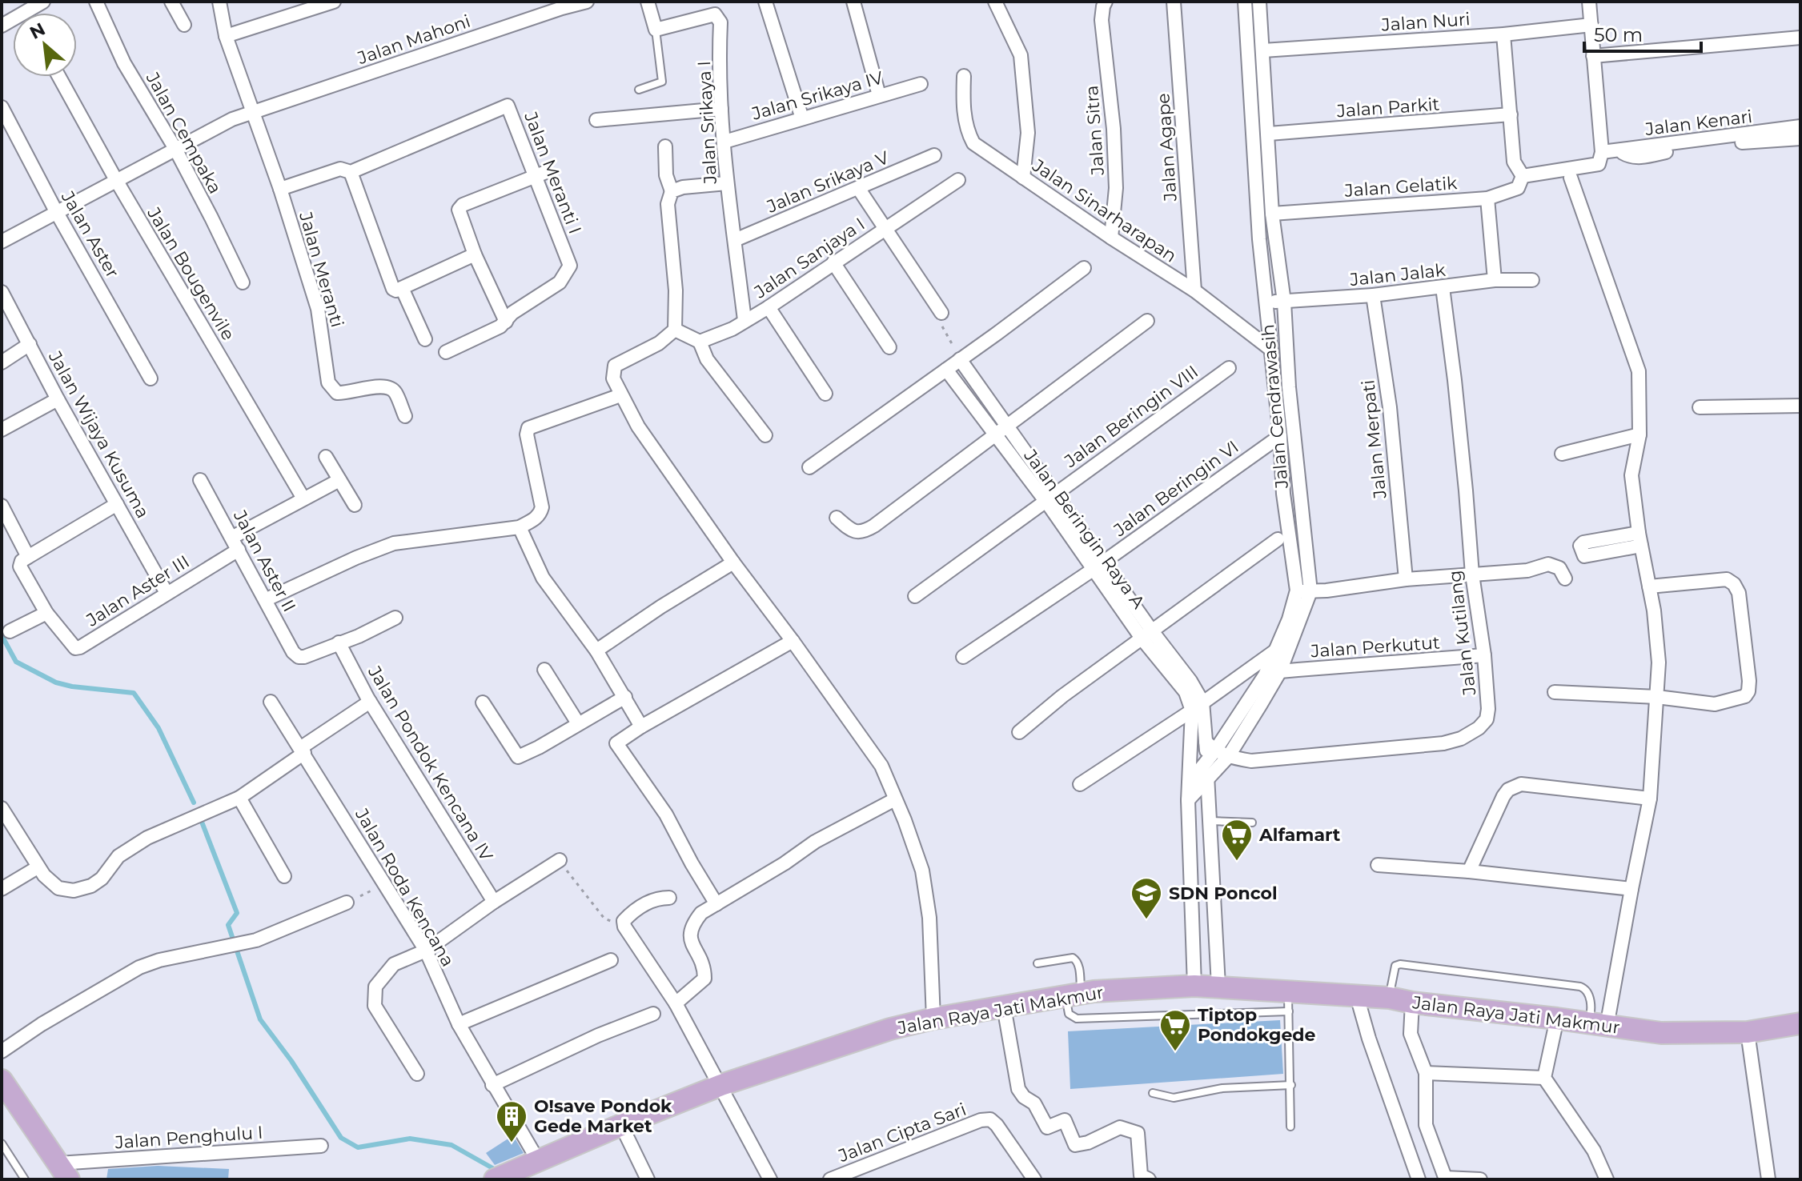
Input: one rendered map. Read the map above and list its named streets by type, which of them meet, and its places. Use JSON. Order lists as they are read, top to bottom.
{
  "streets": {
    "main road": ["Jalan Raya Jati Makmur"],
    "street": [
      "Jalan Nuri",
      "Jalan Mahoni",
      "Jalan Srikaya IV",
      "Jalan Parkit",
      "Jalan Srikaya I",
      "Jalan Kenari",
      "Jalan Sitra",
      "Jalan Cempaka",
      "Jalan Agape",
      "Jalan Meranti I",
      "Jalan Srikaya V",
      "Jalan Gelatik",
      "Jalan Sinarharapan",
      "Jalan Aster",
      "Jalan Sanjaya I",
      "Jalan Meranti",
      "Jalan Bougenvile",
      "Jalan Jalak",
      "Jalan Cendrawasih",
      "Jalan Beringin VIII",
      "Jalan Wijaya Kusuma",
      "Jalan Merpati",
      "Jalan Beringin VI",
      "Jalan Beringin Raya A",
      "Jalan Aster II",
      "Jalan Aster III",
      "Jalan Kutilang",
      "Jalan Perkutut",
      "Jalan Pondok Kencana IV",
      "Jalan Roda Kencana",
      "Jalan Cipta Sari",
      "Jalan Penghulu I"
    ]
  },
  "crossings": [
    ["Jalan Nuri", "Jalan Cendrawasih"],
    ["Jalan Mahoni", "Jalan Cempaka"],
    ["Jalan Mahoni", "Jalan Aster"],
    ["Jalan Mahoni", "Jalan Meranti"],
    ["Jalan Mahoni", "Jalan Bougenvile"],
    ["Jalan Srikaya IV", "Jalan Srikaya I"],
    ["Jalan Parkit", "Jalan Cendrawasih"],
    ["Jalan Srikaya I", "Jalan Srikaya V"],
    ["Jalan Srikaya I", "Jalan Sanjaya I"],
    ["Jalan Kenari", "Jalan Gelatik"],
    ["Jalan Sitra", "Jalan Sinarharapan"],
    ["Jalan Agape", "Jalan Sinarharapan"],
    ["Jalan Meranti I", "Jalan Meranti"],
    ["Jalan Gelatik", "Jalan Cendrawasih"],
    ["Jalan Sinarharapan", "Jalan Cendrawasih"],
    ["Jalan Bougenvile", "Jalan Aster III"],
    ["Jalan Jalak", "Jalan Cendrawasih"],
    ["Jalan Jalak", "Jalan Merpati"],
    ["Jalan Jalak", "Jalan Kutilang"],
    ["Jalan Cendrawasih", "Jalan Beringin VI"],
    ["Jalan Cendrawasih", "Jalan Kutilang"],
    ["Jalan Cendrawasih", "Jalan Perkutut"],
    ["Jalan Beringin VIII", "Jalan Beringin Raya A"],
    ["Jalan Wijaya Kusuma", "Jalan Aster III"],
    ["Jalan Beringin VI", "Jalan Beringin Raya A"],
    ["Jalan Aster II", "Jalan Aster III"],
    ["Jalan Aster II", "Jalan Pondok Kencana IV"],
    ["Jalan Kutilang", "Jalan Perkutut"],
    ["Jalan Roda Kencana", "Jalan Raya Jati Makmur"]
  ],
  "places": {
    "supermarket": ["Alfamart", "Tiptop Pondokgede"],
    "school or university": ["SDN Poncol"],
    "building": ["O!save Pondok Gede Market"]
  },
  "scale_bar": "50 m",
  "north": "top left"
}
